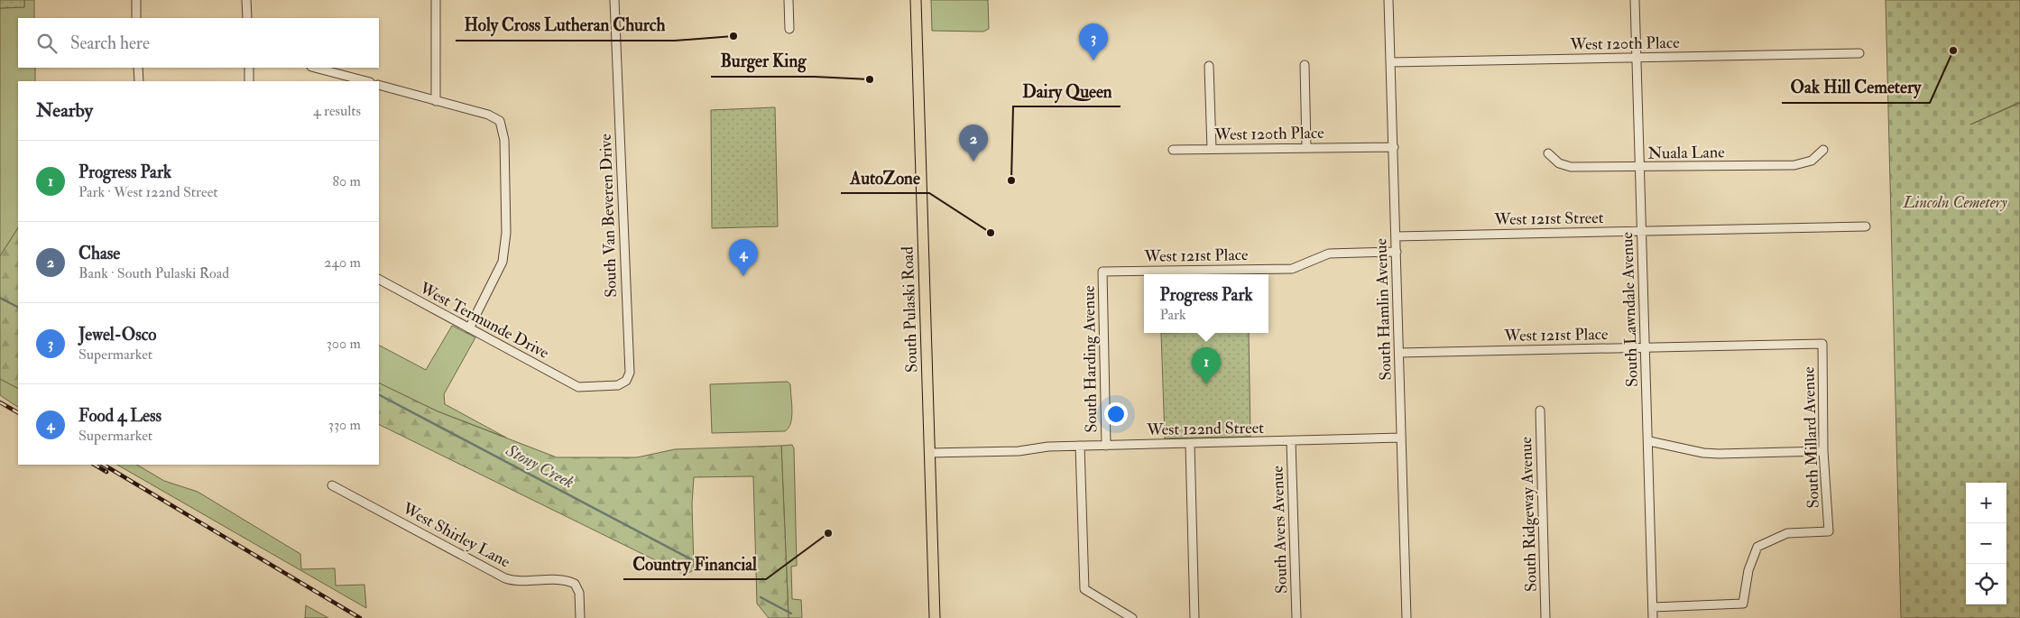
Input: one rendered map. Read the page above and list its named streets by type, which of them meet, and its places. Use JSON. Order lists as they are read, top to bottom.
{
  "streets": {
    "main road": ["South Pulaski Road"],
    "street": [
      "West 120th Place",
      "Nuala Lane",
      "South Van Beveren Drive",
      "West 121st Street",
      "West 121st Place",
      "South Hamlin Avenue",
      "South Lawndale Avenue",
      "West Termunde Drive",
      "South Harding Avenue",
      "West 122nd Street",
      "South Millard Avenue",
      "South Ridgeway Avenue",
      "South Avers Avenue",
      "West Shirley Lane"
    ]
  },
  "crossings": [
    ["West 120th Place", "South Hamlin Avenue"],
    ["West 120th Place", "South Lawndale Avenue"],
    ["Nuala Lane", "South Lawndale Avenue"],
    ["South Van Beveren Drive", "West Termunde Drive"],
    ["West 121st Street", "South Hamlin Avenue"],
    ["West 121st Street", "South Lawndale Avenue"],
    ["West 121st Place", "South Hamlin Avenue"],
    ["West 121st Place", "South Lawndale Avenue"],
    ["West 121st Place", "South Harding Avenue"],
    ["West 121st Place", "South Millard Avenue"],
    ["South Pulaski Road", "West 122nd Street"],
    ["South Hamlin Avenue", "West 122nd Street"],
    ["South Lawndale Avenue", "South Millard Avenue"],
    ["South Harding Avenue", "West 122nd Street"],
    ["West 122nd Street", "South Avers Avenue"]
  ],
  "water": ["Stony Creek"],
  "parks": ["Lincoln Cemetery"],
  "places": [
    "Holy Cross Lutheran Church",
    "Oak Hill Cemetery",
    "Burger King",
    "Dairy Queen",
    "AutoZone",
    "Country Financial"
  ],
  "page": {
    "search": "Search here",
    "pins": [
      "3",
      "2",
      "4",
      "1"
    ],
    "heading": ["Nearby", "4 results"],
    "list": [
      {
        "mark": "1",
        "name": "Progress Park",
        "note": "Park · West 122nd Street",
        "value": "80 m"
      },
      {
        "mark": "2",
        "name": "Chase",
        "note": "Bank · South Pulaski Road",
        "value": "240 m"
      },
      {
        "mark": "3",
        "name": "Jewel-Osco",
        "note": "Supermarket",
        "value": "300 m"
      },
      {
        "mark": "4",
        "name": "Food 4 Less",
        "note": "Supermarket",
        "value": "330 m"
      }
    ],
    "popup": ["Progress Park", "Park"],
    "map_buttons": ["+", "−"]
  }
}
